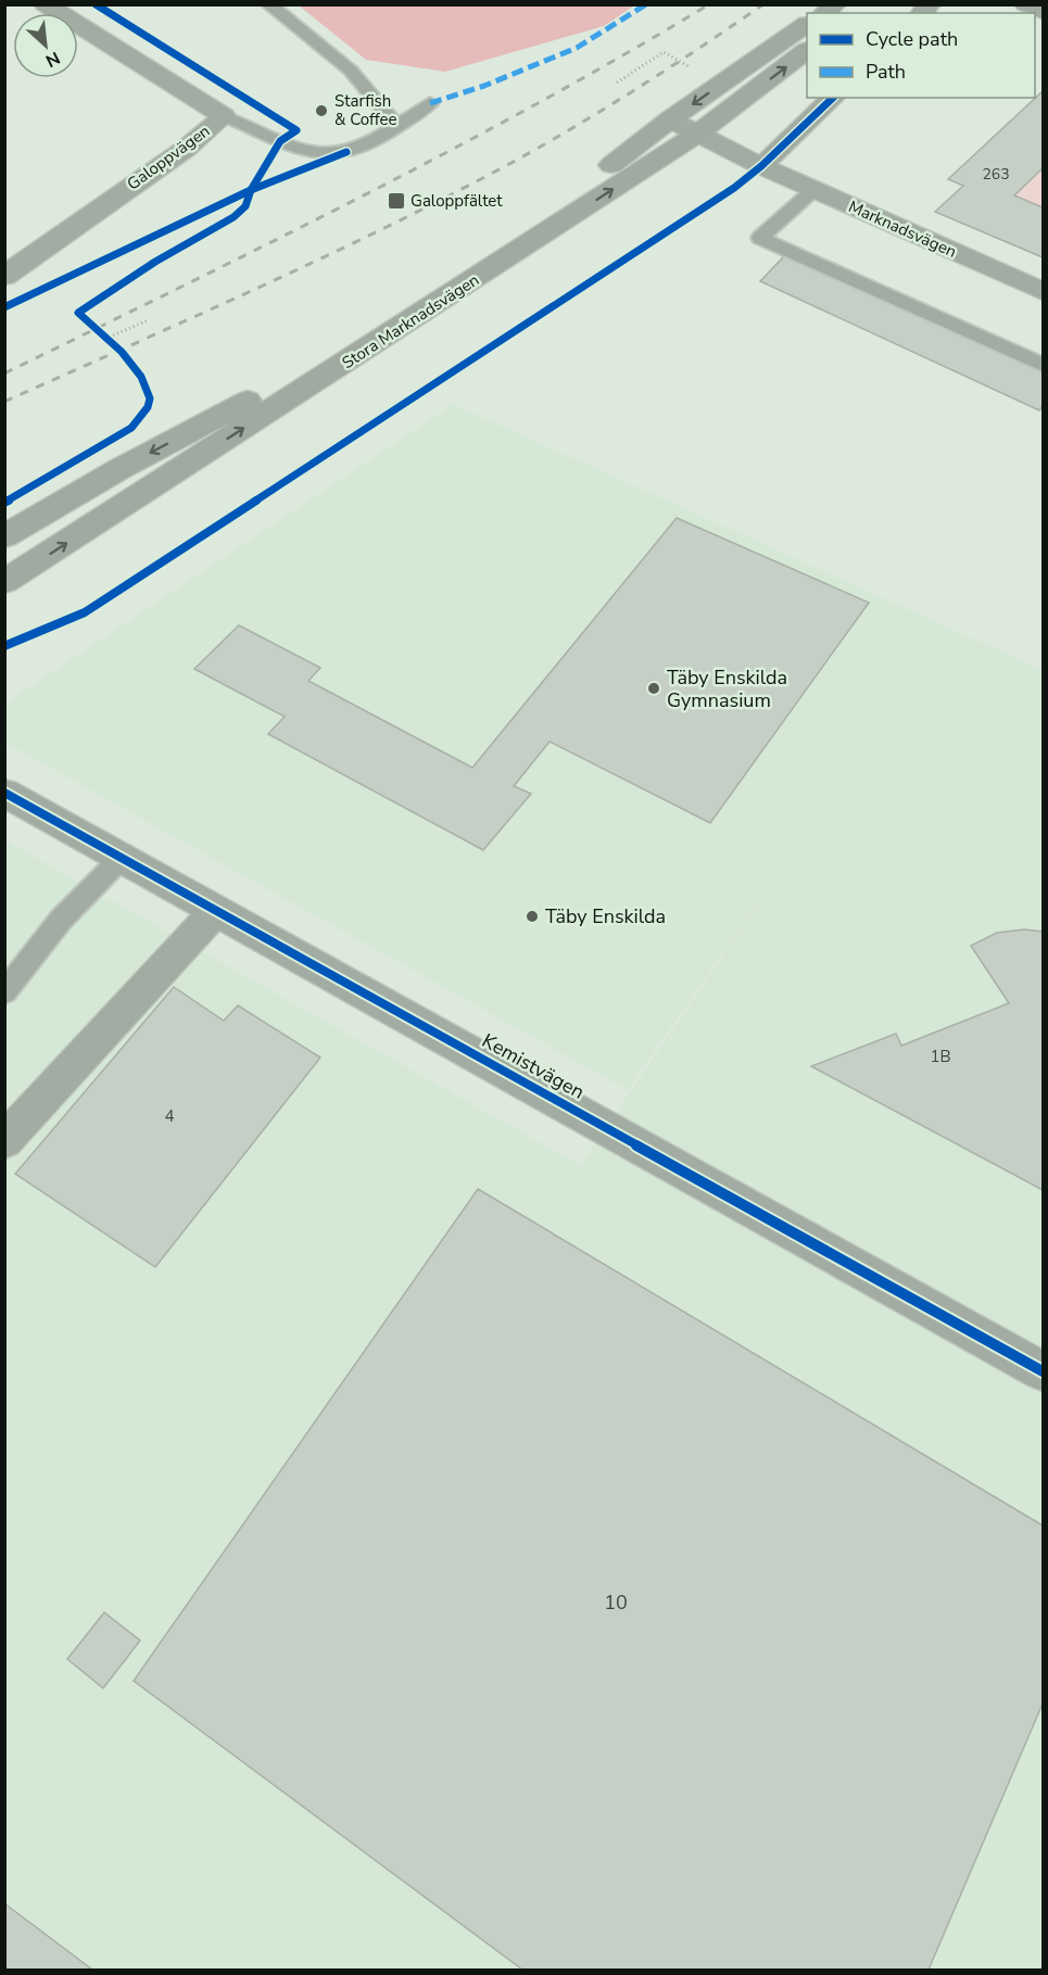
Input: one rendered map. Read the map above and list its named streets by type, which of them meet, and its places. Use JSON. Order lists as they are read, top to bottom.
{
  "streets": {
    "street": [
      "Galoppvägen",
      "Marknadsvägen",
      "Stora Marknadsvägen",
      "Kemistvägen"
    ]
  },
  "crossings": [
    ["Marknadsvägen", "Stora Marknadsvägen"]
  ],
  "places": {
    "other": ["Starfish & Coffee", "Täby Enskilda Gymnasium", "Täby Enskilda"],
    "transit": ["Galoppfältet"]
  },
  "house_numbers": [
    "263",
    "1B",
    "4",
    "10"
  ],
  "legend": ["Cycle path", "Path"],
  "north": "bottom right"
}
